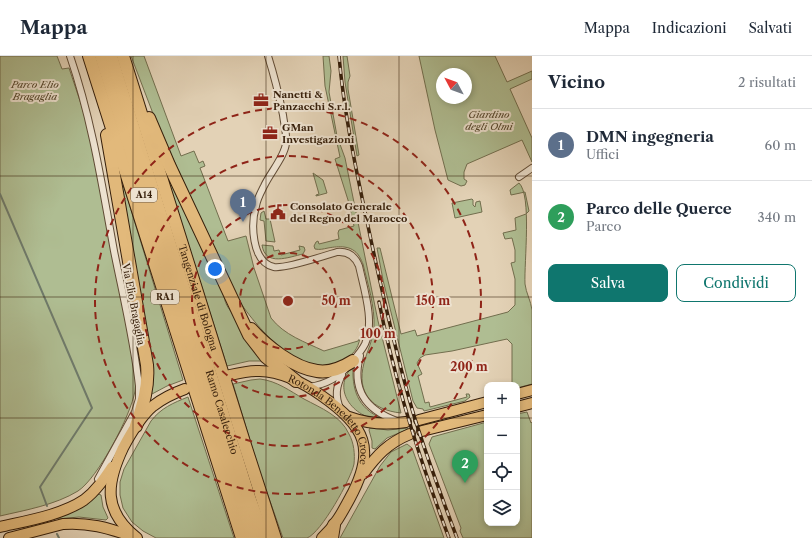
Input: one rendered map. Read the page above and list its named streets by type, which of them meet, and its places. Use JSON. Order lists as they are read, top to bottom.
{
  "streets": {
    "highway": [
      "A14",
      "RA1",
      "Tangenziale di Bologna",
      "Ramo Casalecchio"
    ],
    "main road": ["Rotonda Benedetto Croce"],
    "street": ["Via Elio Bragaglia"]
  },
  "crossings": [
    ["RA1", "Tangenziale di Bologna"],
    ["RA1", "Ramo Casalecchio"],
    ["Tangenziale di Bologna", "Ramo Casalecchio"]
  ],
  "parks": ["Parco Elio Bragaglia", "Giardino degli Olmi"],
  "places": {
    "office": ["Nanetti & Panzacchi S.r.l.", "GMan Investigazioni"],
    "public building": ["Consolato Generale del Regno del Marocco"]
  },
  "north": "top left",
  "page": {
    "header": "Mappa",
    "nav": ["Mappa", "Indicazioni", "Salvati"],
    "heading": ["Vicino", "2 risultati"],
    "list": [
      {
        "mark": "1",
        "name": "DMN ingegneria",
        "note": "Uffici",
        "value": "60 m"
      },
      {
        "mark": "2",
        "name": "Parco delle Querce",
        "note": "Parco",
        "value": "340 m"
      }
    ],
    "pins": ["1", "2"],
    "buttons": ["Salva", "Condividi"],
    "map_buttons": ["+", "−"]
  },
  "rings": [
    "50 m",
    "150 m",
    "100 m",
    "200 m"
  ]
}
